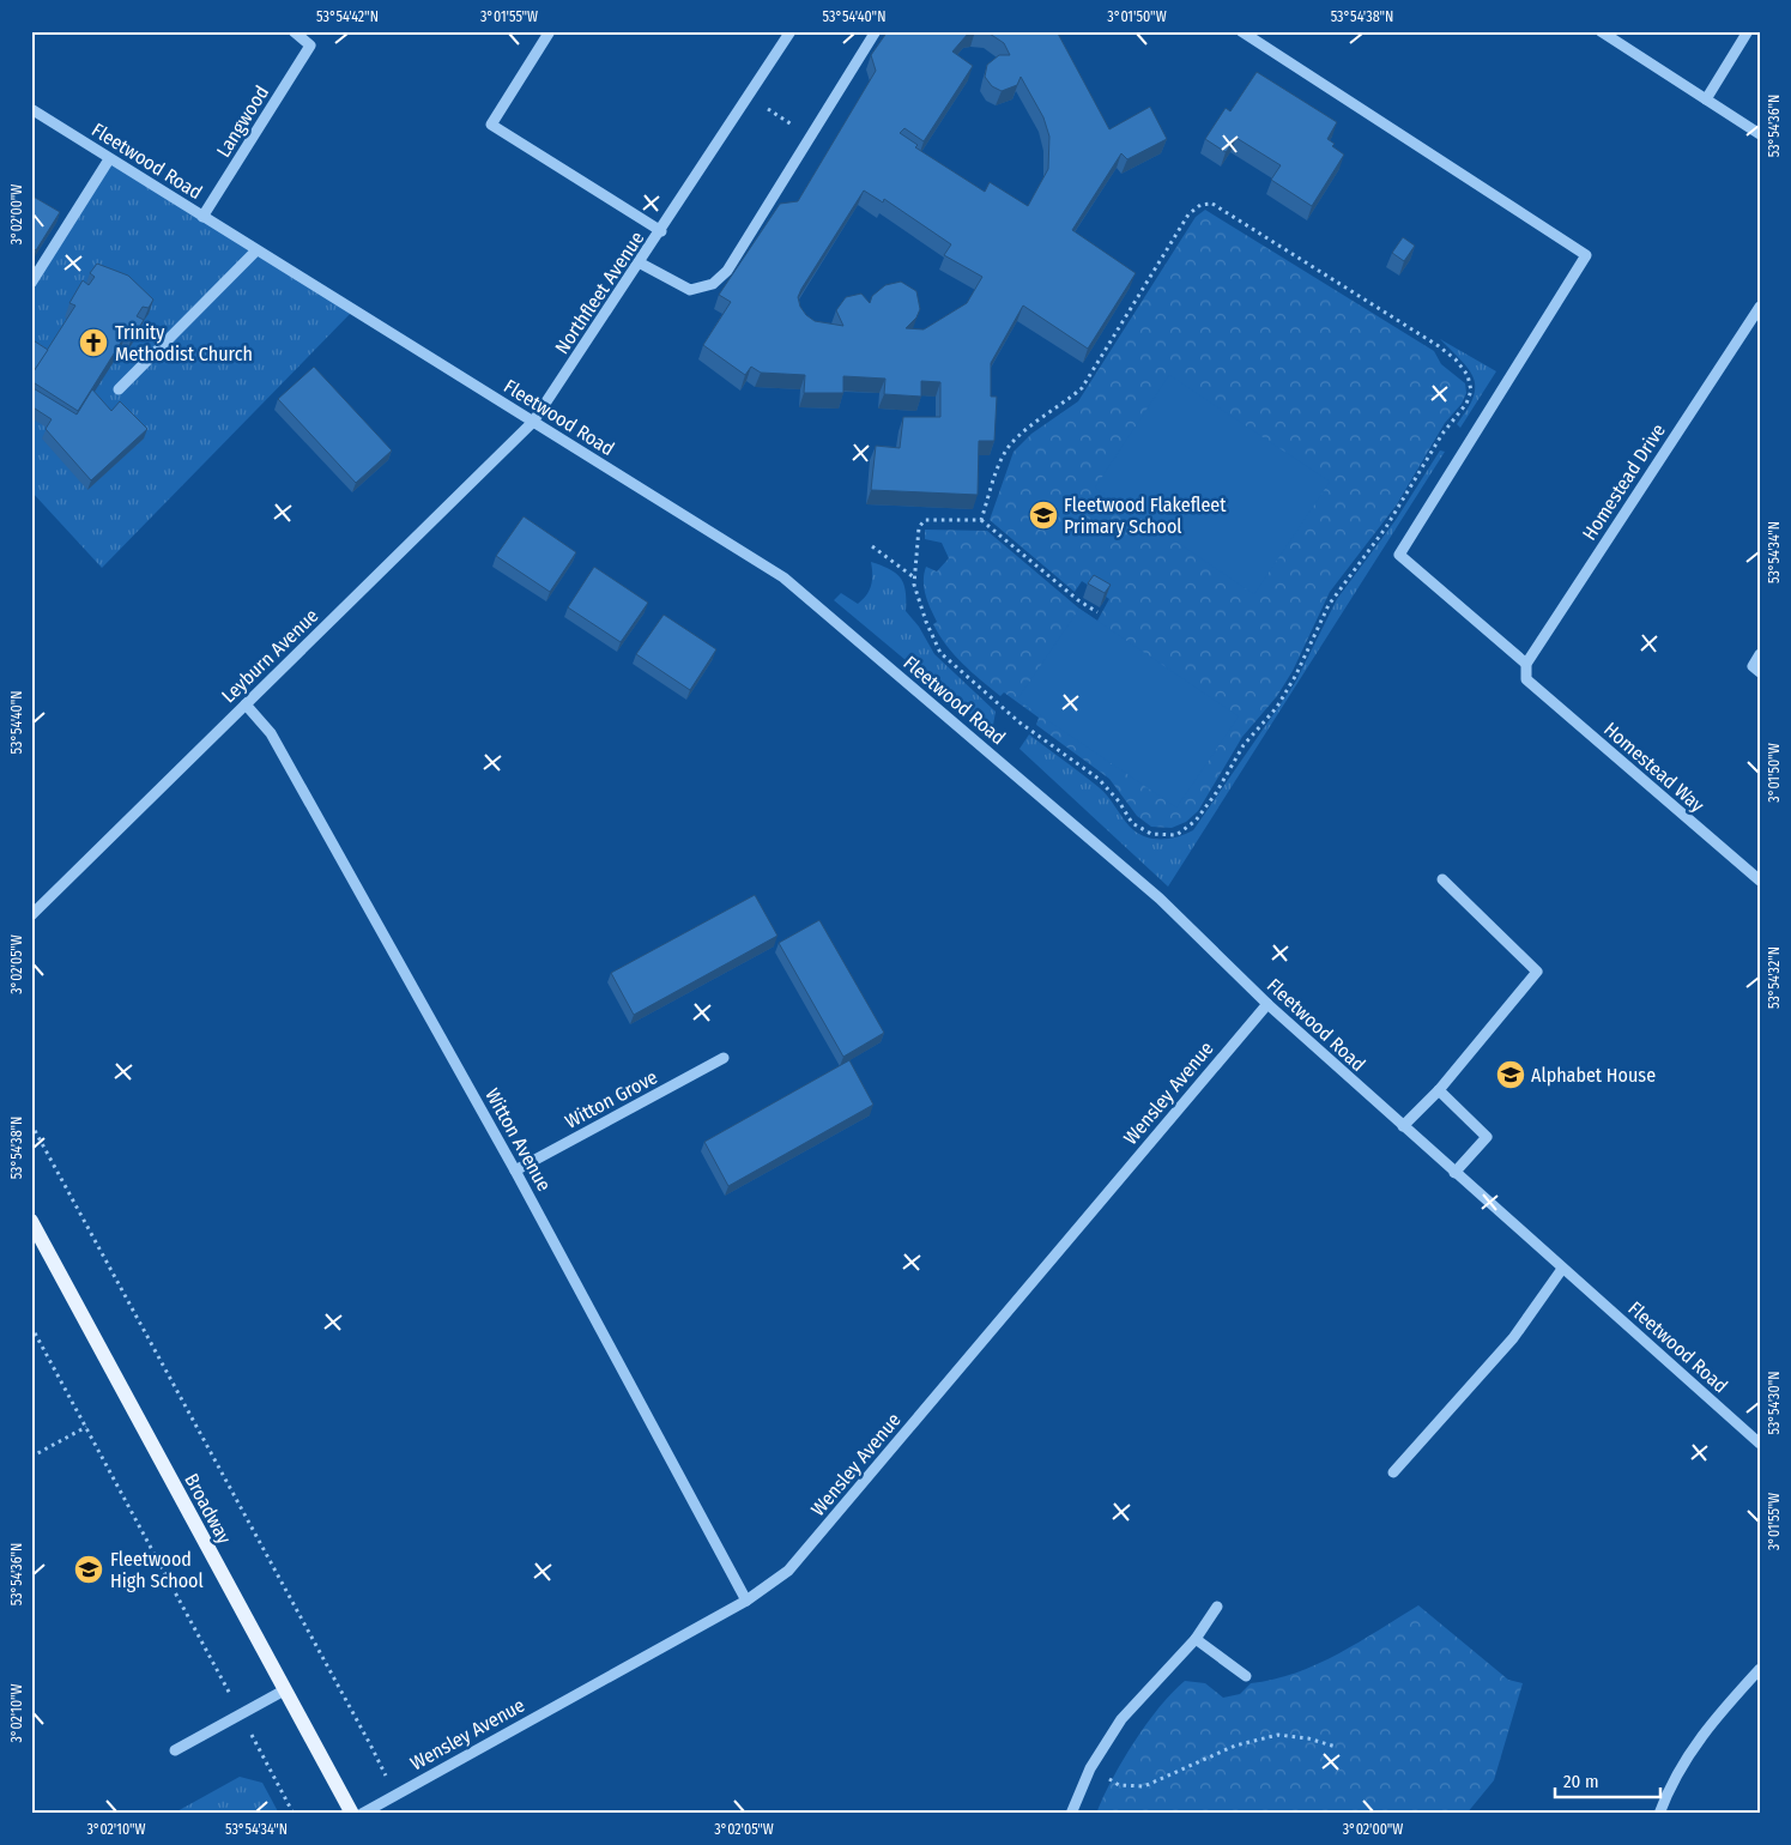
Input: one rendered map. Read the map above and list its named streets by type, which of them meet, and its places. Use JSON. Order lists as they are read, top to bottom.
{
  "streets": {
    "main road": ["Broadway"],
    "street": [
      "Langwood",
      "Fleetwood Road",
      "Northfleet Avenue",
      "Homestead Drive",
      "Leyburn Avenue",
      "Homestead Way",
      "Wensley Avenue",
      "Witton Grove",
      "Witton Avenue"
    ]
  },
  "crossings": [
    ["Langwood", "Fleetwood Road"],
    ["Fleetwood Road", "Northfleet Avenue"],
    ["Fleetwood Road", "Leyburn Avenue"],
    ["Fleetwood Road", "Wensley Avenue"],
    ["Northfleet Avenue", "Leyburn Avenue"],
    ["Homestead Drive", "Homestead Way"],
    ["Leyburn Avenue", "Witton Avenue"],
    ["Wensley Avenue", "Witton Avenue"],
    ["Witton Grove", "Witton Avenue"]
  ],
  "places": {
    "church": ["Trinity Methodist Church"],
    "school or university": ["Fleetwood Flakefleet Primary School", "Alphabet House", "Fleetwood High School"]
  },
  "scale_bar": "20 m",
  "coordinates": [
    "53°54'42\"N",
    "3°01'55\"W",
    "53°54'40\"N",
    "3°01'50\"W",
    "53°54'38\"N",
    "53°54'36\"N",
    "3°02'00\"W",
    "53°54'34\"N",
    "3°02'05\"W",
    "53°54'32\"N",
    "53°54'30\"N",
    "3°02'10\"W"
  ]
}
